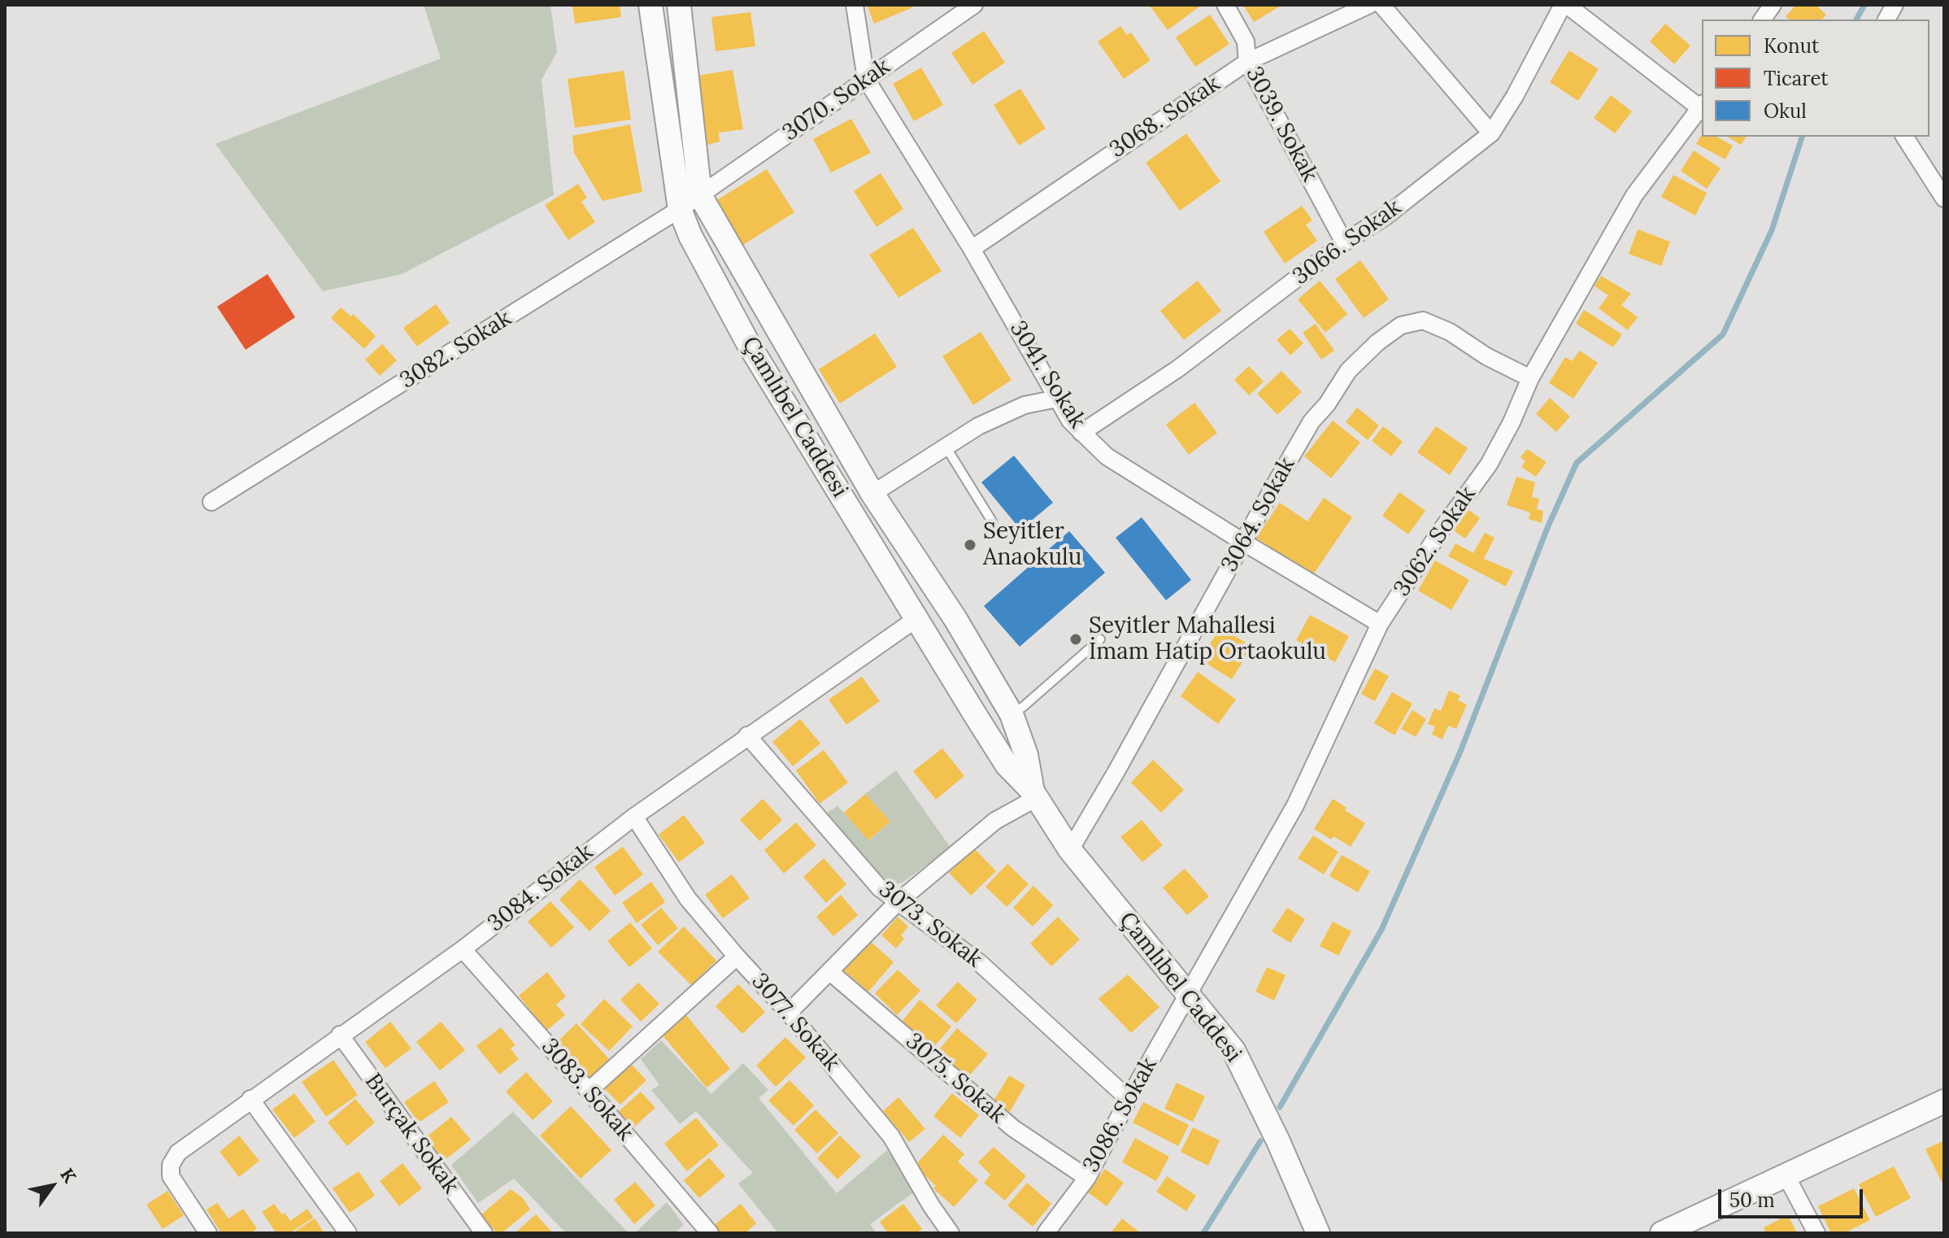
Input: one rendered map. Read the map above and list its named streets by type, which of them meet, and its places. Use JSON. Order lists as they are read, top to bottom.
{
  "streets": {
    "street": [
      "3070. Sokak",
      "3068. Sokak",
      "3039. Sokak",
      "3066. Sokak",
      "3082. Sokak",
      "3041. Sokak",
      "Çamlıbel Caddesi",
      "3064. Sokak",
      "3062. Sokak",
      "3084. Sokak",
      "3073. Sokak",
      "3077. Sokak",
      "3075. Sokak",
      "3083. Sokak",
      "3086. Sokak",
      "Burçak Sokak"
    ]
  },
  "crossings": [
    ["3070. Sokak", "3082. Sokak"],
    ["3070. Sokak", "3041. Sokak"],
    ["3070. Sokak", "Çamlıbel Caddesi"],
    ["3068. Sokak", "3039. Sokak"],
    ["3068. Sokak", "3041. Sokak"],
    ["3039. Sokak", "3066. Sokak"],
    ["3066. Sokak", "3041. Sokak"],
    ["3082. Sokak", "Çamlıbel Caddesi"],
    ["3041. Sokak", "3064. Sokak"],
    ["3041. Sokak", "3062. Sokak"],
    ["Çamlıbel Caddesi", "3064. Sokak"],
    ["Çamlıbel Caddesi", "3062. Sokak"],
    ["Çamlıbel Caddesi", "3084. Sokak"],
    ["Çamlıbel Caddesi", "3086. Sokak"],
    ["3064. Sokak", "3062. Sokak"],
    ["3062. Sokak", "3086. Sokak"],
    ["3084. Sokak", "3073. Sokak"],
    ["3084. Sokak", "3077. Sokak"],
    ["3084. Sokak", "3083. Sokak"],
    ["3084. Sokak", "Burçak Sokak"],
    ["3073. Sokak", "3086. Sokak"],
    ["3075. Sokak", "3086. Sokak"]
  ],
  "places": ["Seyitler Anaokulu", "Seyitler Mahallesi İmam Hatip Ortaokulu"],
  "legend": ["Konut", "Ticaret", "Okul"],
  "scale_bar": "50 m",
  "north": "top right"
}
